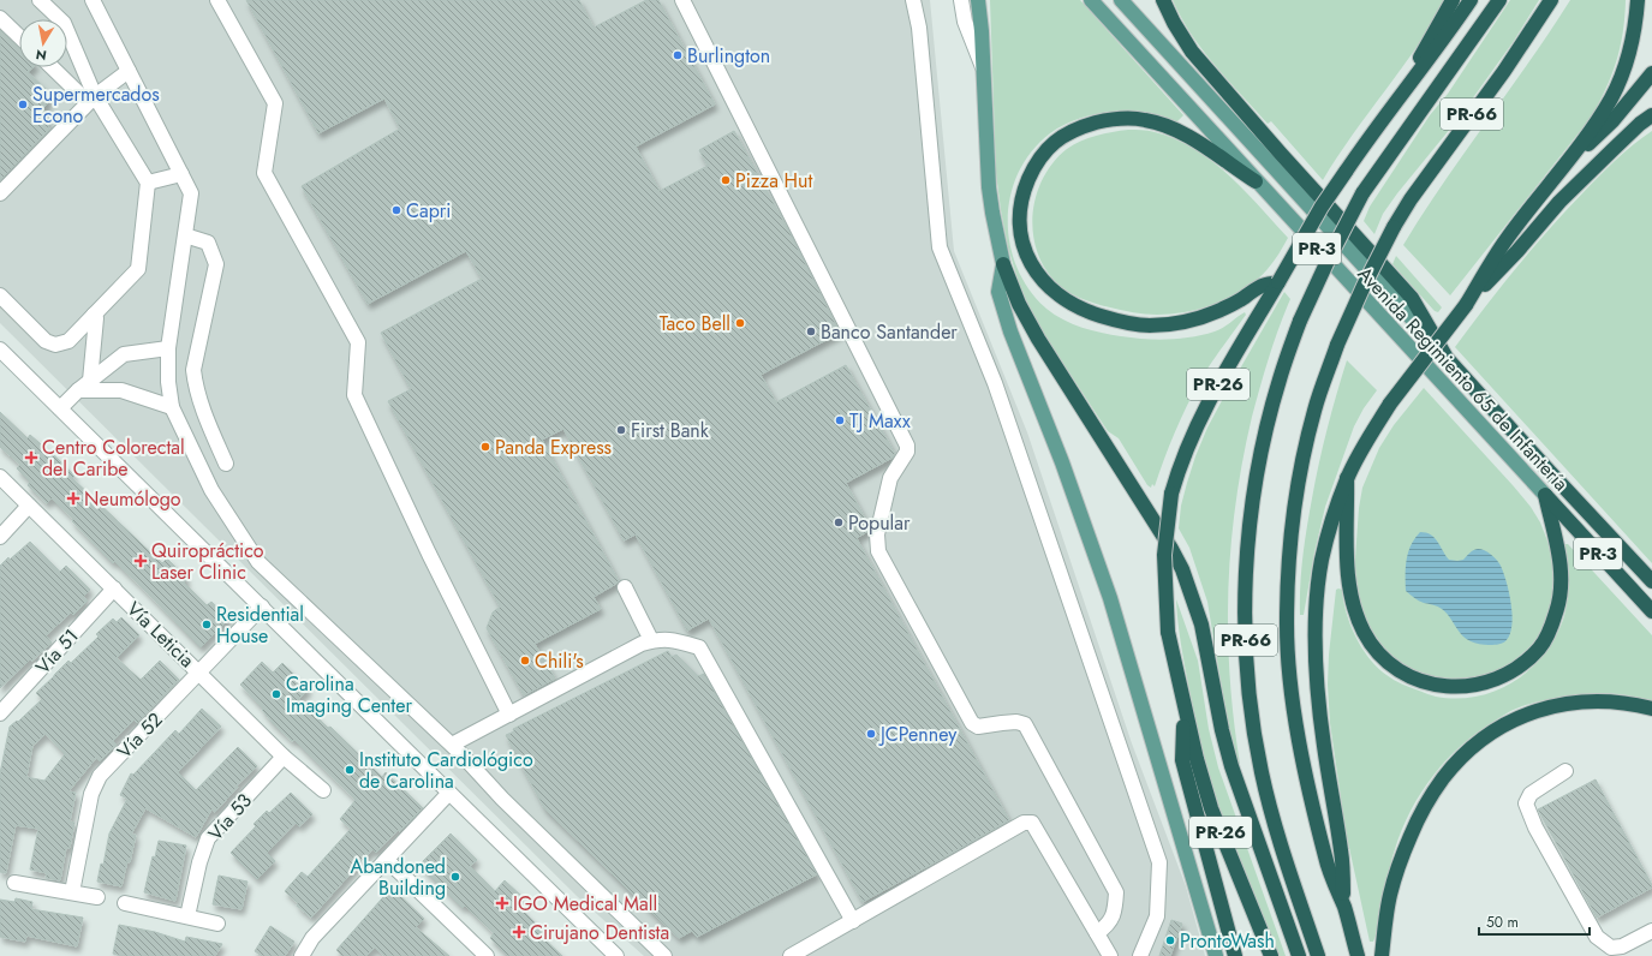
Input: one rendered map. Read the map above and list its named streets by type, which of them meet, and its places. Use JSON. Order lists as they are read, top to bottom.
{
  "streets": {
    "highway": [
      "PR-66",
      "PR-3",
      "Avenida Regimiento 65 de Infantería",
      "PR-26"
    ],
    "street": [
      "Vía Leticia",
      "Vía 51",
      "Vía 52",
      "Vía 53"
    ]
  },
  "crossings": [
    ["Vía Leticia", "Vía 51"],
    ["Vía Leticia", "Vía 52"],
    ["Vía Leticia", "Vía 53"]
  ],
  "places": {
    "other": [
      "Burlington",
      "Supermercados Econo",
      "Pizza Hut",
      "Capri",
      "Taco Bell",
      "Banco Santander",
      "TJ Maxx",
      "First Bank",
      "Panda Express",
      "Popular",
      "Residential House",
      "Chili's",
      "Carolina Imaging Center",
      "JCPenney",
      "Instituto Cardiológico de Carolina",
      "Abandoned Building",
      "ProntoWash"
    ],
    "health": [
      "Centro Colorectal del Caribe",
      "Neumólogo",
      "Quiropráctico Laser Clinic",
      "IGO Medical Mall",
      "Cirujano Dentista"
    ]
  },
  "scale_bar": "50 m",
  "north": "bottom"
}
